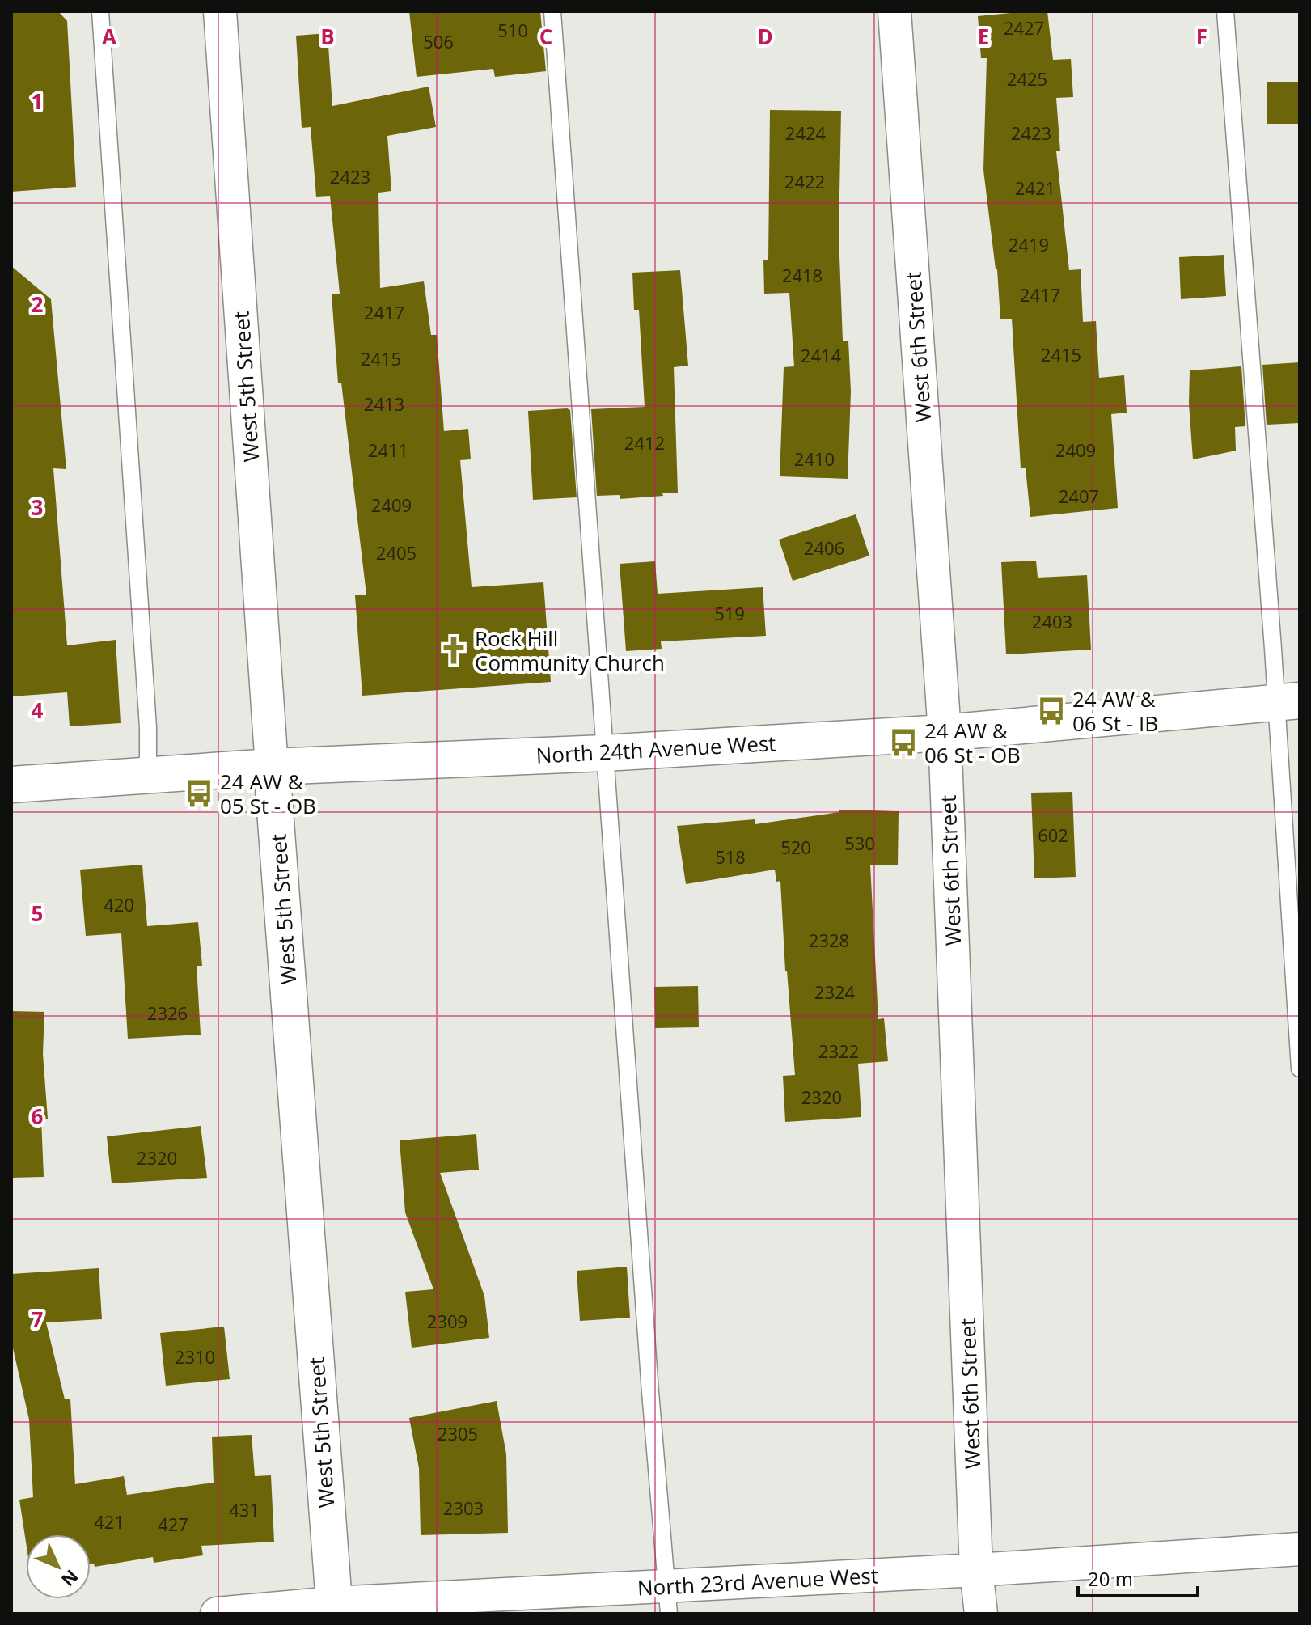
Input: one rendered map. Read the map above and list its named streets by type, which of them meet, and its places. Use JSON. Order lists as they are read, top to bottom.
{
  "streets": {
    "street": [
      "West 6th Street",
      "West 5th Street",
      "North 24th Avenue West",
      "North 23rd Avenue West"
    ]
  },
  "crossings": [
    ["West 6th Street", "North 24th Avenue West"],
    ["West 6th Street", "North 23rd Avenue West"],
    ["West 5th Street", "North 24th Avenue West"],
    ["West 5th Street", "North 23rd Avenue West"]
  ],
  "places": {
    "church": ["Rock Hill Community Church"],
    "bus stop": ["24 AW & 06 St - IB", "24 AW & 06 St - OB", "24 AW & 05 St - OB"]
  },
  "house_numbers": [
    "2427",
    "510",
    "506",
    "2425",
    "2424",
    "2423",
    "2423",
    "2422",
    "2421",
    "2419",
    "2418",
    "2417",
    "2417",
    "2415",
    "2414",
    "2415",
    "2413",
    "2412",
    "2411",
    "2409",
    "2410",
    "2407",
    "2409",
    "2406",
    "2405",
    "519",
    "2403",
    "602",
    "530",
    "520",
    "518",
    "420",
    "2328",
    "2324",
    "2326",
    "2322",
    "2320",
    "2320",
    "2309",
    "2310",
    "2305",
    "2303",
    "431",
    "421",
    "427"
  ],
  "scale_bar": "20 m",
  "north": "bottom right",
  "grid": {
    "columns": [
      "A",
      "B",
      "C",
      "D",
      "E",
      "F"
    ],
    "rows": [
      "1",
      "2",
      "3",
      "4",
      "5",
      "6",
      "7"
    ]
  }
}
